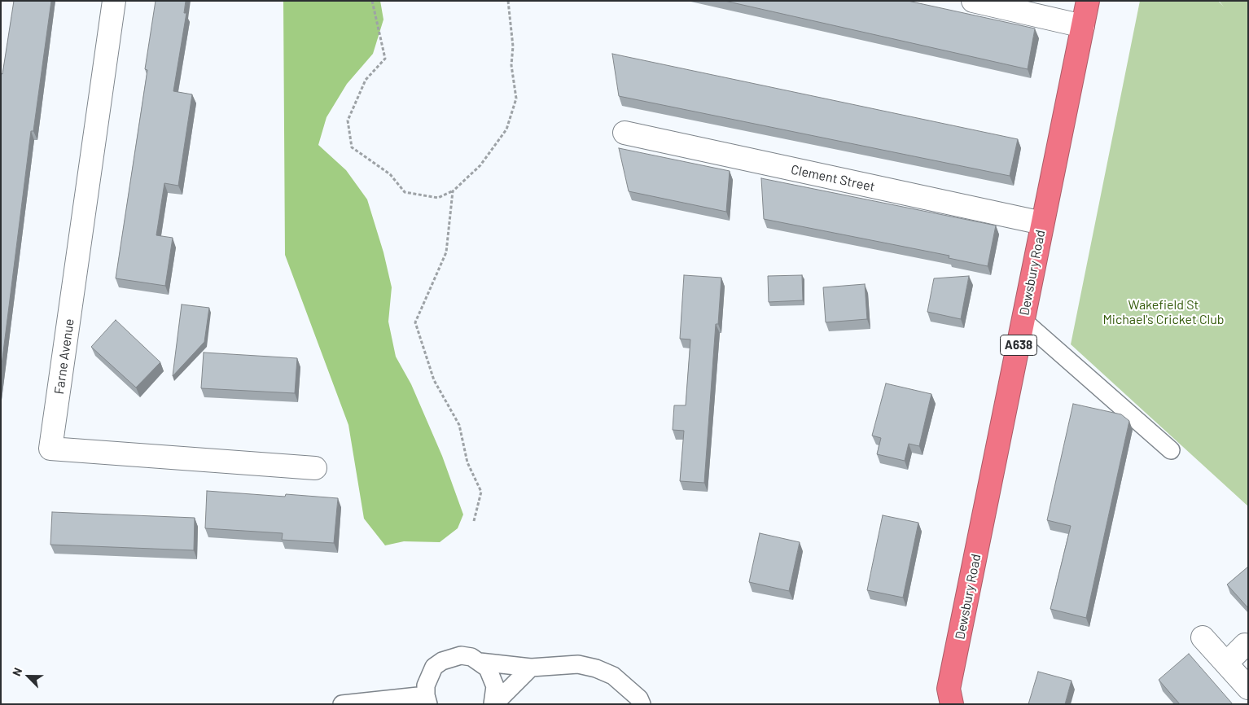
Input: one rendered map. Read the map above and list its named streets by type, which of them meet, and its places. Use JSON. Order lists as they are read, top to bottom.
{
  "streets": {
    "highway": ["Dewsbury Road", "A638"],
    "street": ["Clement Street", "Farne Avenue"]
  },
  "crossings": [
    ["Clement Street", "Dewsbury Road"]
  ],
  "parks": ["Wakefield St Michael's Cricket Club"],
  "north": "top left"
}
